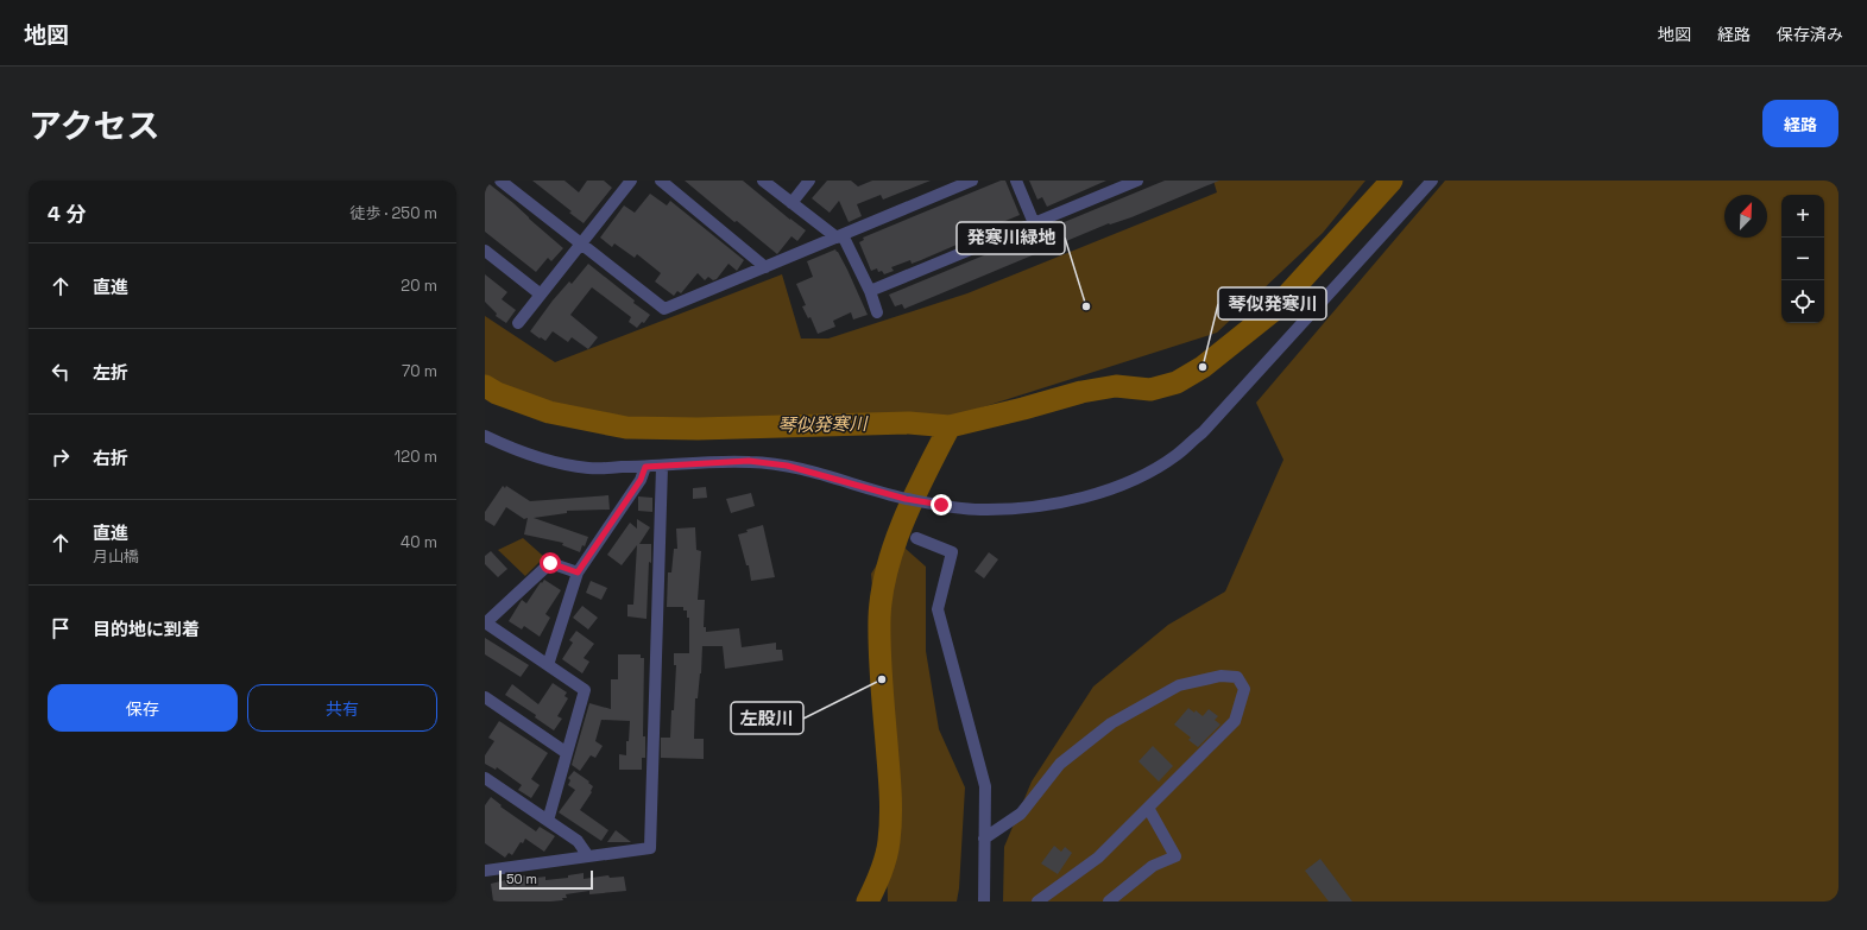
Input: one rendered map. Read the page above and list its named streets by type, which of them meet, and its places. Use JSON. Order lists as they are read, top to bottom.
{
  "water": ["琴似発寒川"],
  "places": ["発寒川緑地", "琴似発寒川", "左股川"],
  "scale_bar": "50 m",
  "north": "top right",
  "page": {
    "header": "地図",
    "nav": ["地図", "経路", "保存済み"],
    "title": "アクセス",
    "buttons": [
      "経路",
      ["保存", "共有"]
    ],
    "heading": ["4 分", "徒歩 · 250 m"],
    "map_buttons": ["+", "−"],
    "list": [
      ["直進", "20 m"],
      ["左折", "70 m"],
      ["右折", "120 m"],
      ["直進", "月山橋", "40 m"],
      "目的地に到着"
    ],
    "scale": "50 m"
  }
}
